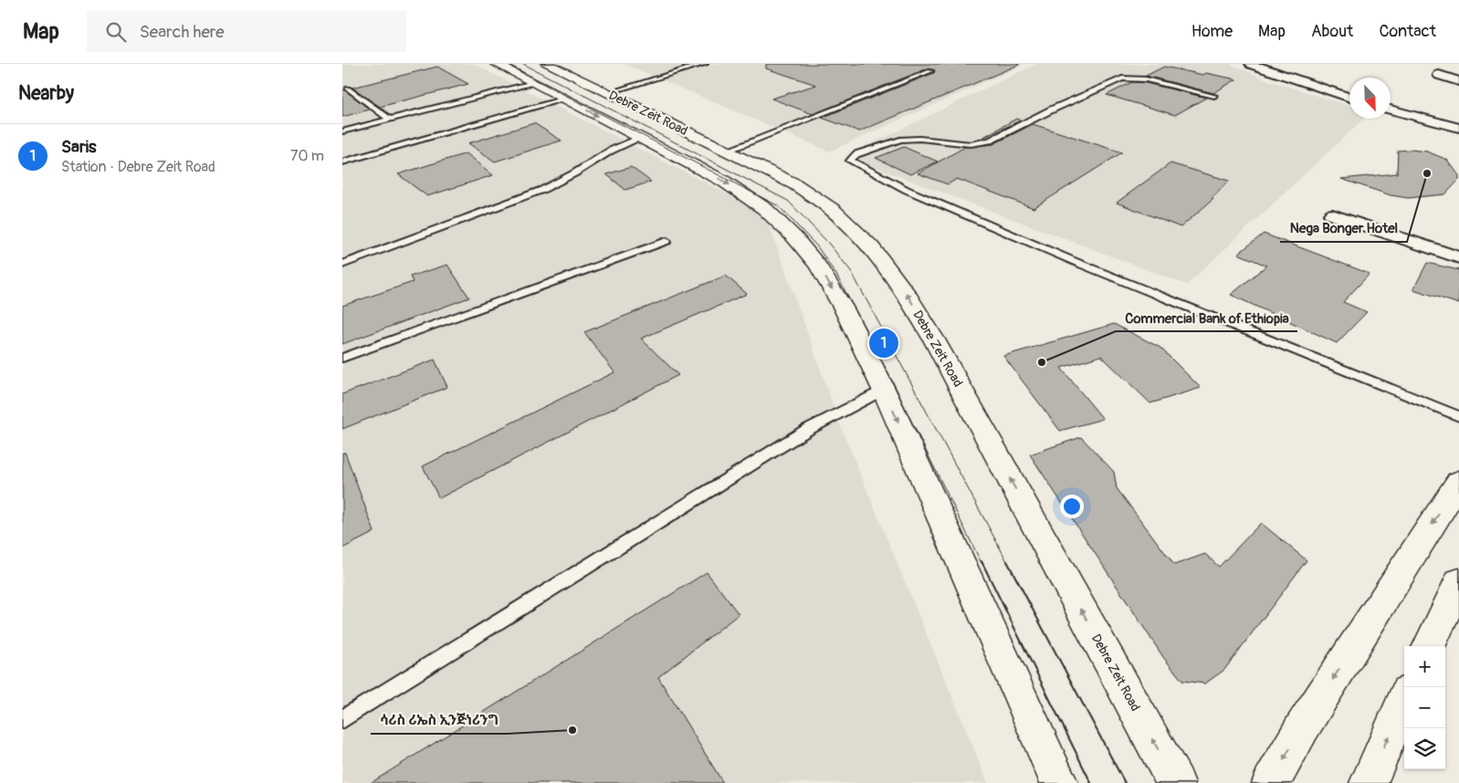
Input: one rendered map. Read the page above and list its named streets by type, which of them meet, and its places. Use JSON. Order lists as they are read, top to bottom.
{
  "streets": {
    "main road": ["Debre Zeit Road"]
  },
  "places": ["Nega Bonger Hotel", "Commercial Bank of Ethiopia", "ሳሪስ ሪኤስ ኢንጅነሪንግ"],
  "north": "bottom right",
  "page": {
    "header": "Map",
    "search": "Search here",
    "nav": [
      "Home",
      "Map",
      "About",
      "Contact"
    ],
    "heading": "Nearby",
    "list": [
      {
        "mark": "1",
        "name": "Saris",
        "note": "Station · Debre Zeit Road",
        "value": "70 m"
      }
    ],
    "pins": "1",
    "map_buttons": ["+", "−"]
  }
}
